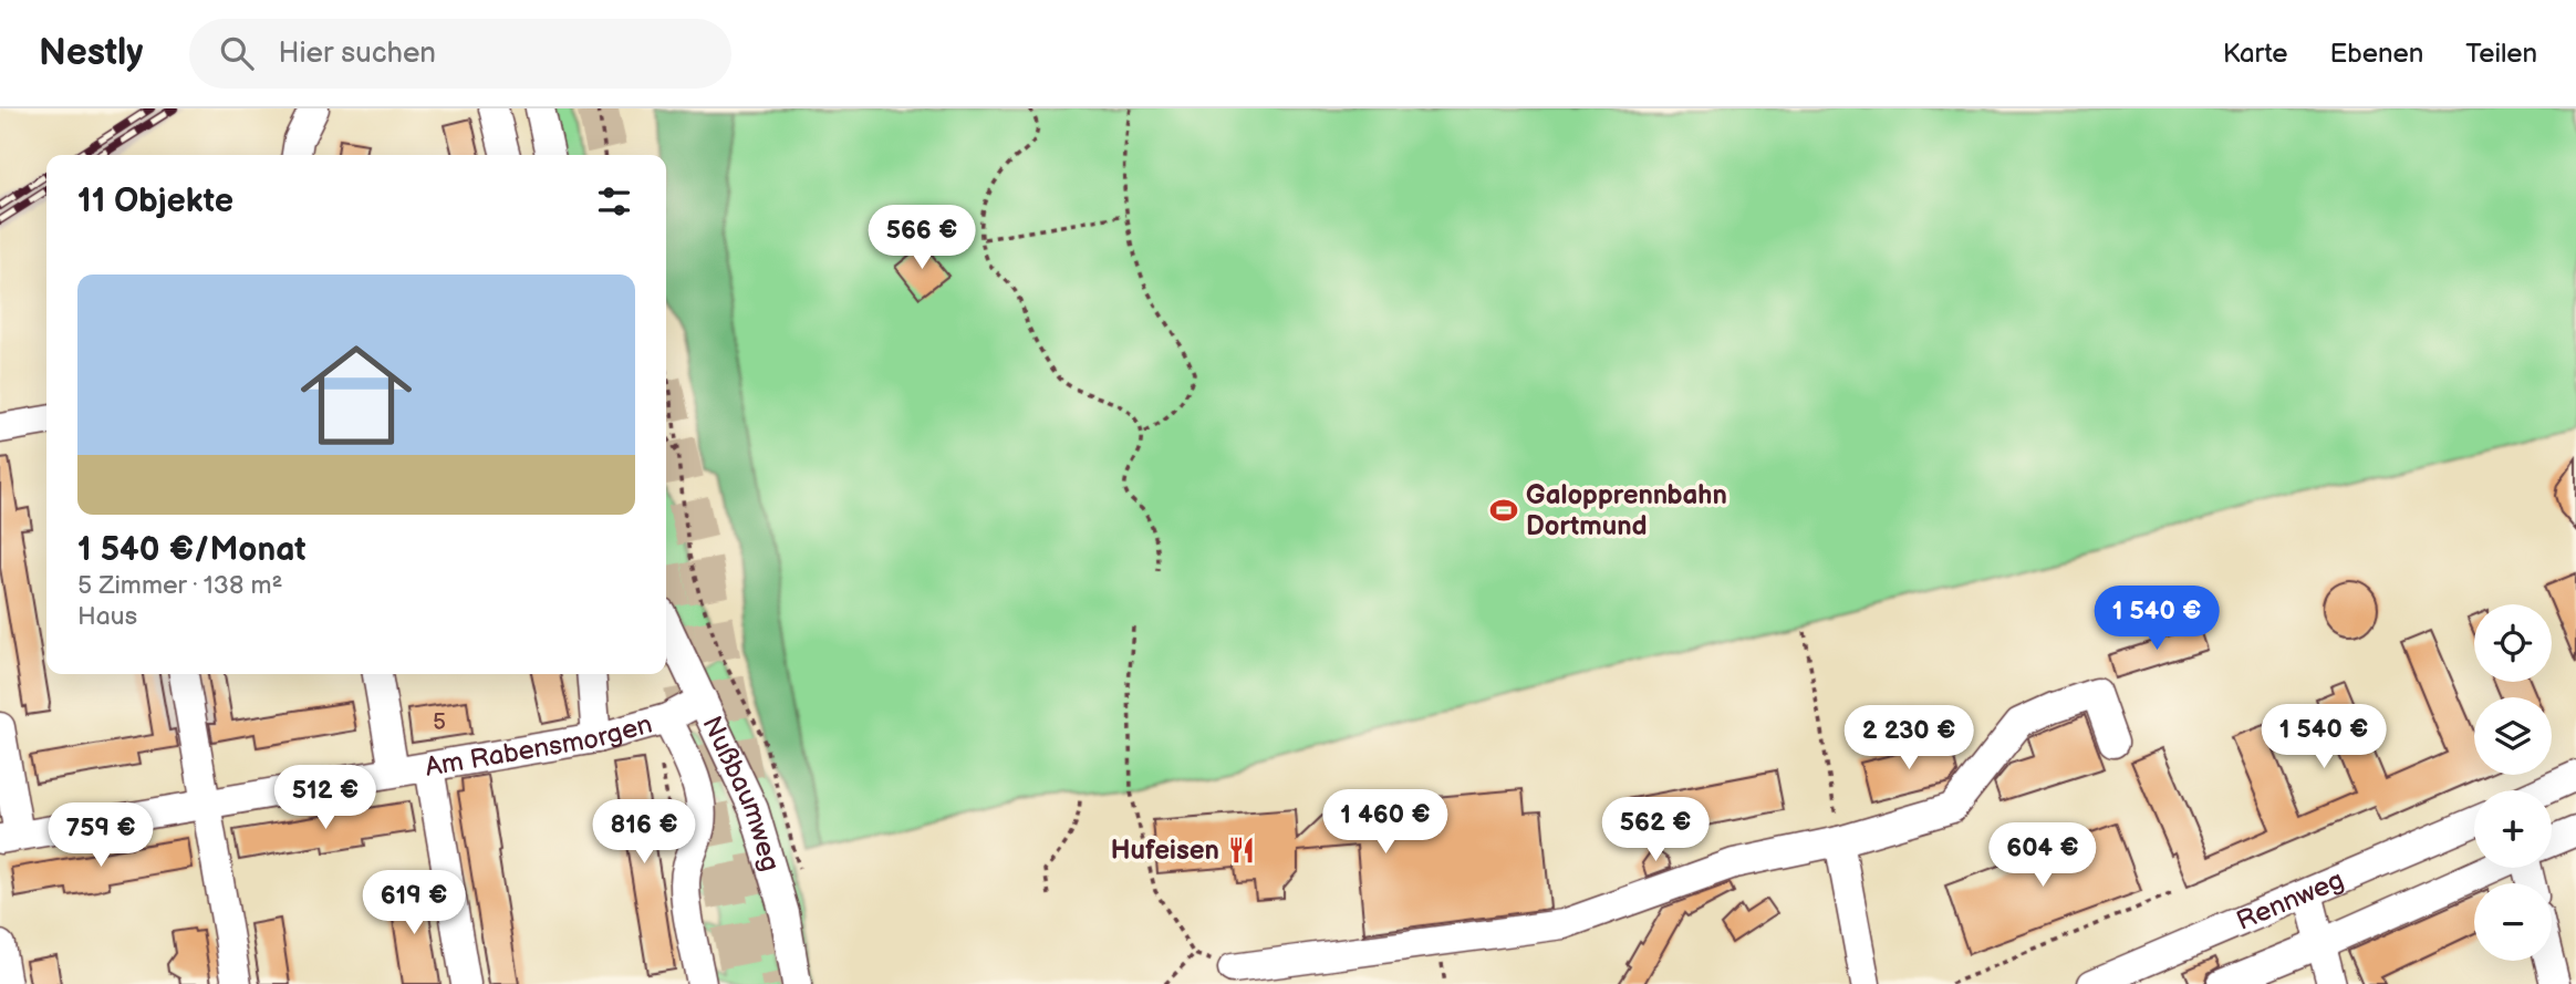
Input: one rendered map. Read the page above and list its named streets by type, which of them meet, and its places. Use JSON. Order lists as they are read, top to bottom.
{
  "streets": {
    "street": ["Am Rabensmorgen", "Nußbaumweg", "Rennweg"]
  },
  "crossings": [
    ["Am Rabensmorgen", "Nußbaumweg"]
  ],
  "places": {
    "sports": ["Galopprennbahn Dortmund"],
    "restaurant": ["Hufeisen"]
  },
  "house_numbers": ["5"],
  "page": {
    "header": "Nestly",
    "search": "Hier suchen",
    "nav": ["Karte", "Ebenen", "Teilen"],
    "heading": "11 Objekte",
    "price": [
      "566 €",
      "1 540 €",
      "1 540 €",
      "2 230 €",
      "512 €",
      "1 460 €",
      "562 €",
      "816 €",
      "759 €",
      "604 €",
      "619 €"
    ],
    "list": [
      {
        "name": "1 540 €/Monat",
        "note": "5 Zimmer · 138 m² · Haus"
      }
    ],
    "map_buttons": ["+", "−"]
  }
}
